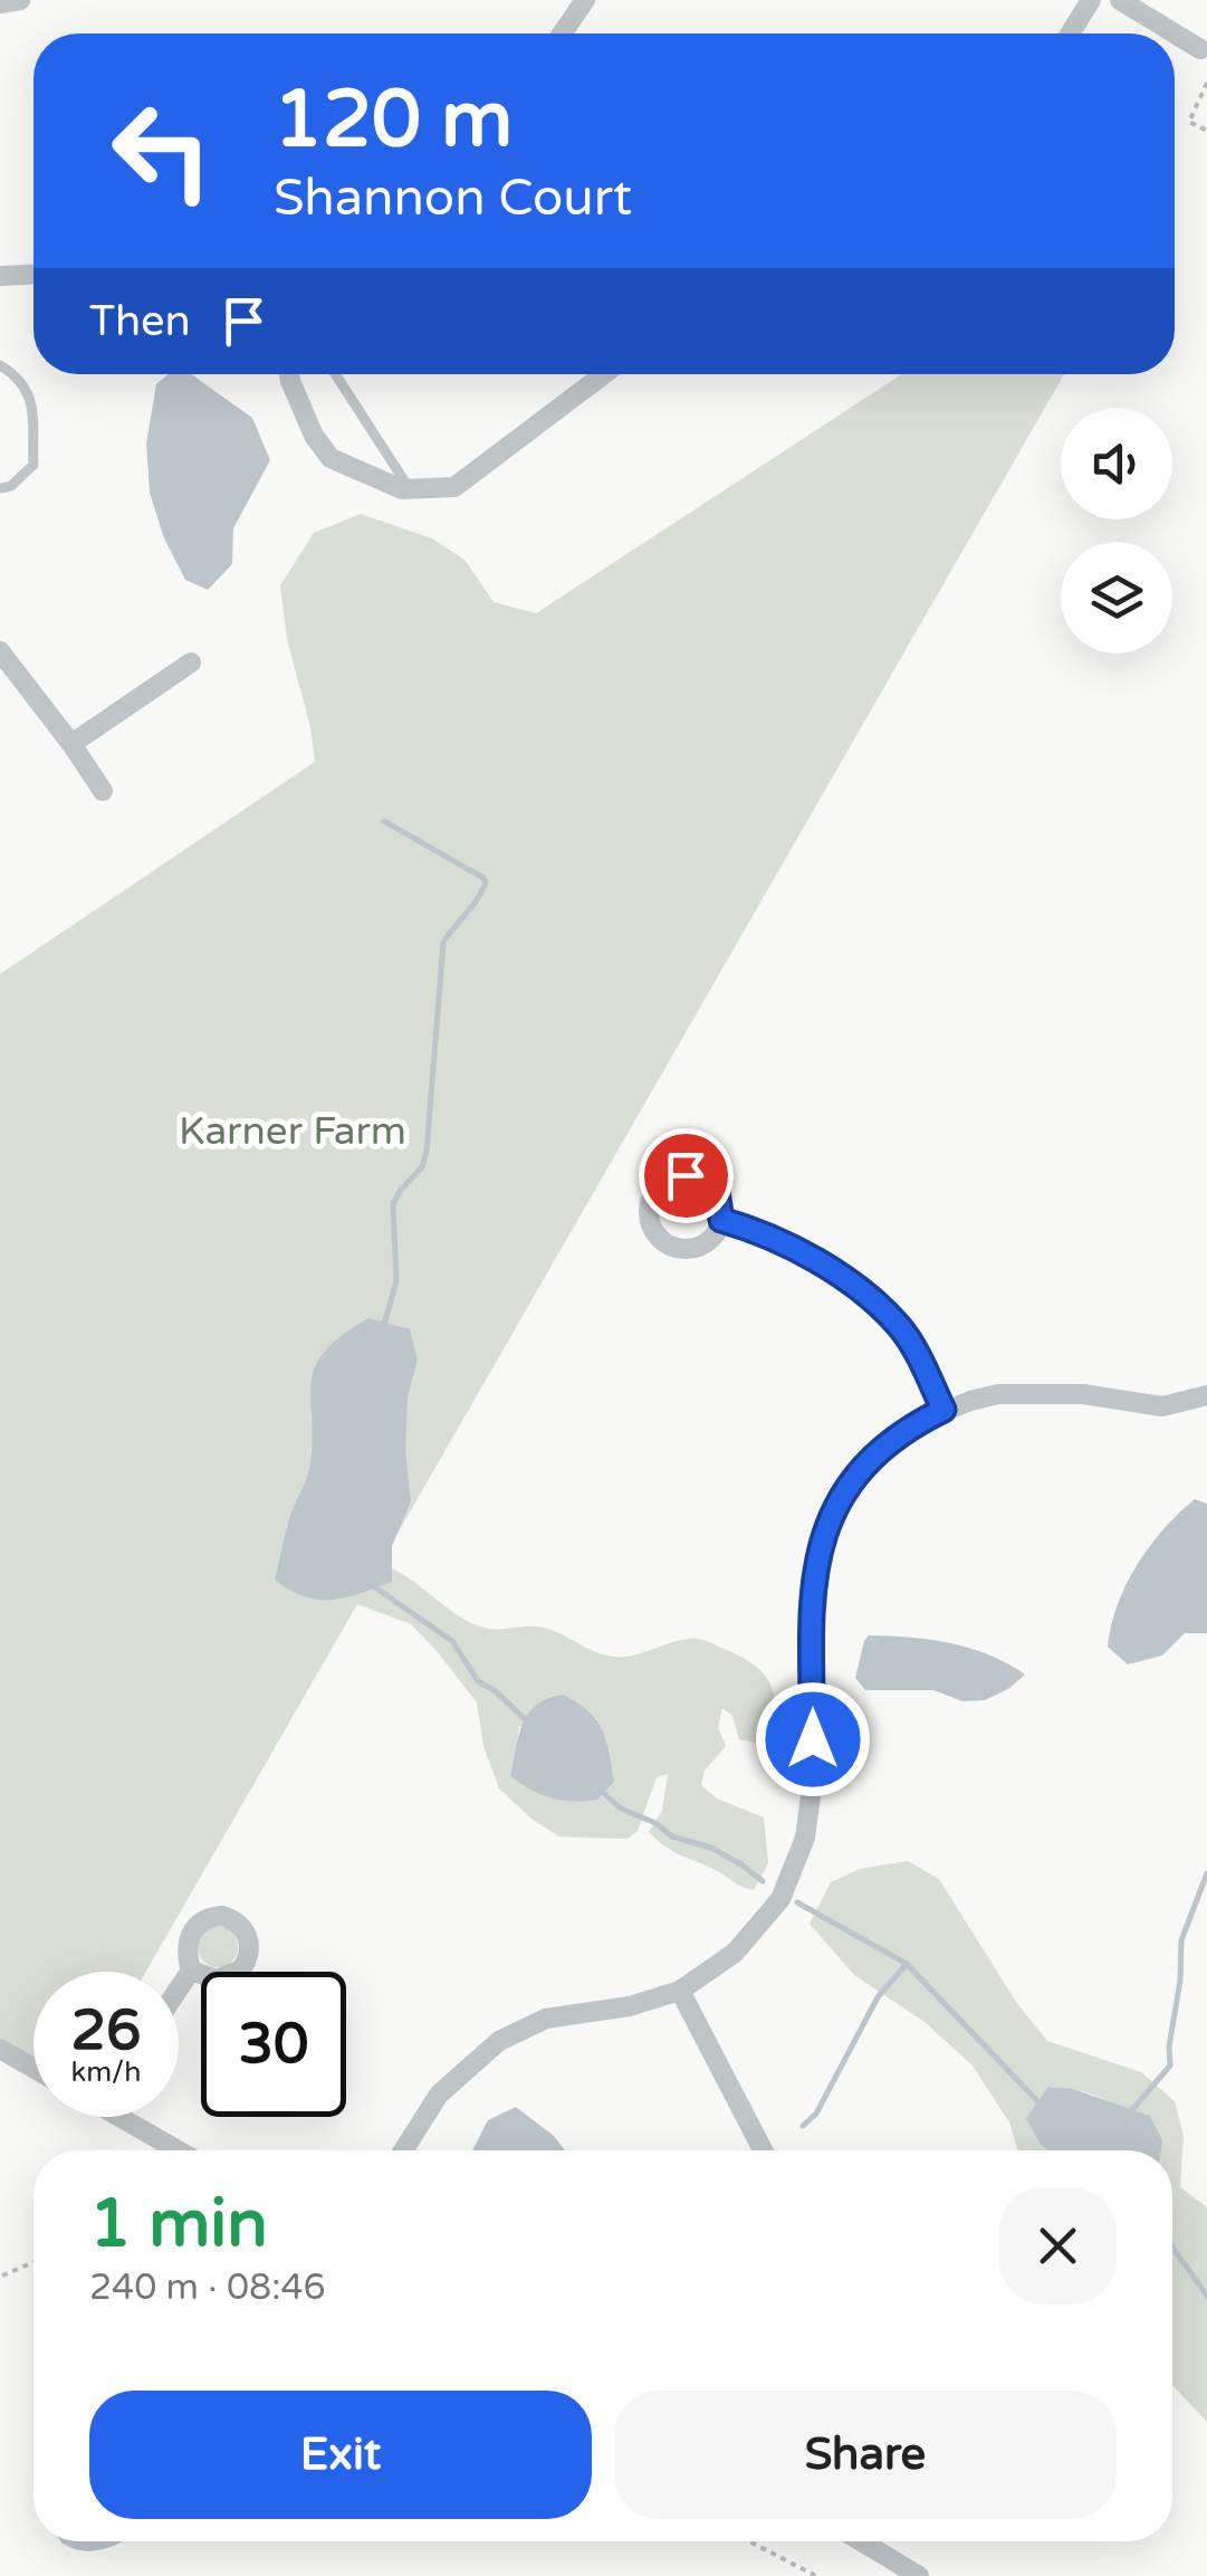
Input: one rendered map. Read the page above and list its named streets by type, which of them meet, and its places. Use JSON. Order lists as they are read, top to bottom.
{
  "parks": ["Karner Farm"],
  "page": {
    "turn": ["120 m", "Shannon Court"],
    "then": "Then",
    "speed": "26 km/h",
    "limit": "30",
    "heading": ["1 min", "240 m · 08:46"],
    "buttons": ["Exit", "Share"]
  }
}
